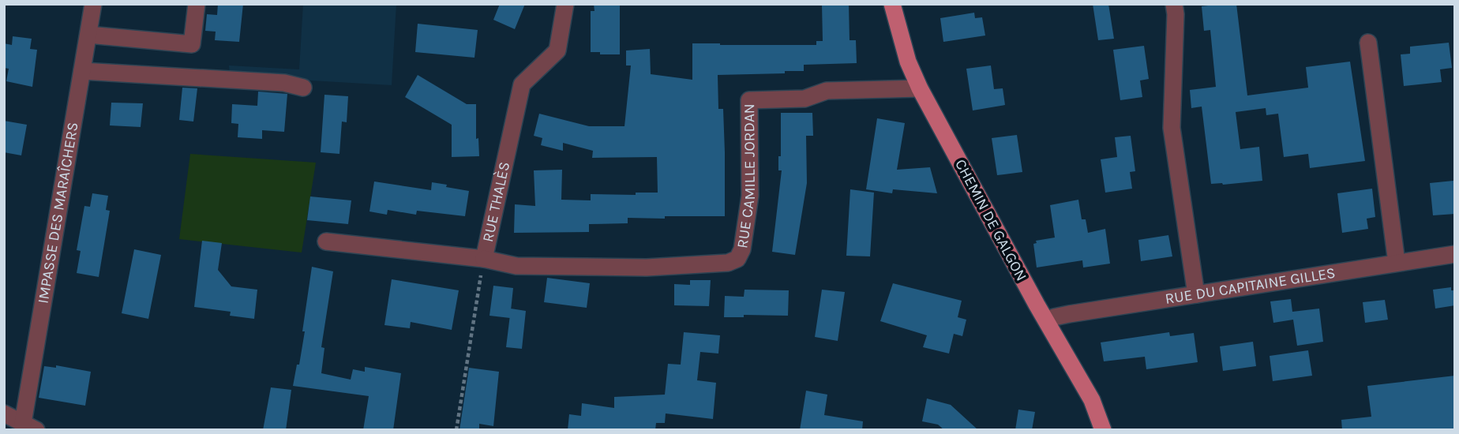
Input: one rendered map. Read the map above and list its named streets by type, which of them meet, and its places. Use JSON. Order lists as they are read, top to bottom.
{
  "streets": {
    "main road": ["CHEMIN DE GALGON"],
    "street": [
      "RUE CAMILLE JORDAN",
      "RUE THALÈS",
      "IMPASSE DES MARAÎCHERS",
      "RUE DU CAPITAINE GILLES"
    ]
  },
  "crossings": [
    ["RUE CAMILLE JORDAN", "RUE THALÈS"],
    ["RUE CAMILLE JORDAN", "CHEMIN DE GALGON"],
    ["CHEMIN DE GALGON", "RUE DU CAPITAINE GILLES"]
  ]
}
